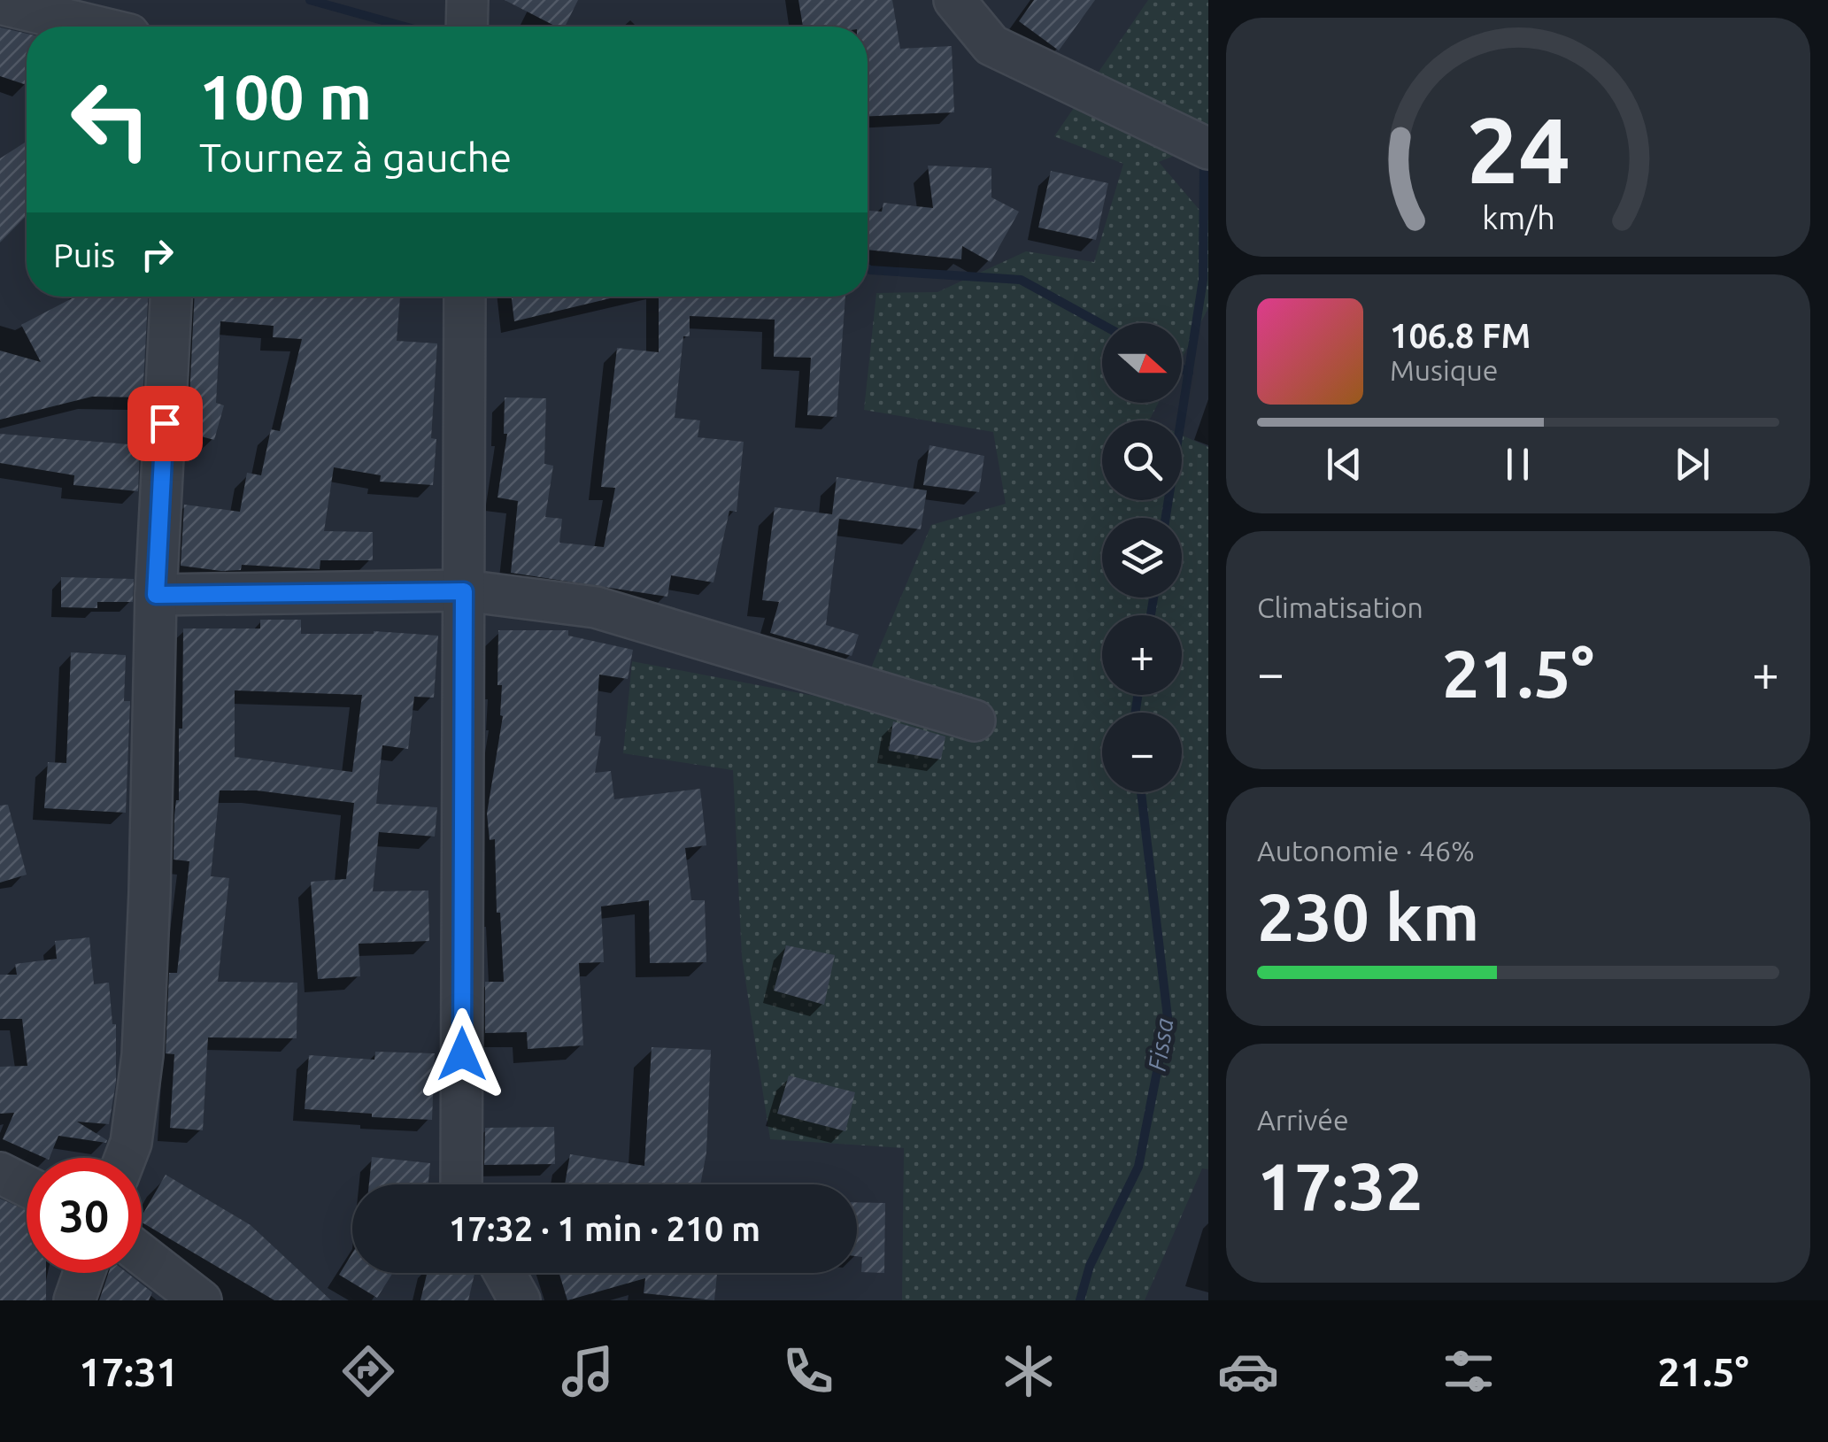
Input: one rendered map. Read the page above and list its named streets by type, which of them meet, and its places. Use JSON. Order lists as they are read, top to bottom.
{
  "water": ["Fissa"],
  "north": "right",
  "page": {
    "turn": ["100 m", "Tournez à gauche"],
    "then": "Puis",
    "song": ["106.8 FM", "Musique"],
    "map_buttons": ["+", "−"],
    "tile": [
      "Climatisation",
      ["Autonomie · 46%", "230 km"],
      ["Arrivée", "17:32"]
    ],
    "heat": ["−", "21.5°", "+"],
    "limit": "30",
    "trip": "17:32 · 1 min · 210 m",
    "tabs": ["17:31", "21.5°"],
    "gauge": ["24", "km/h"]
  }
}
